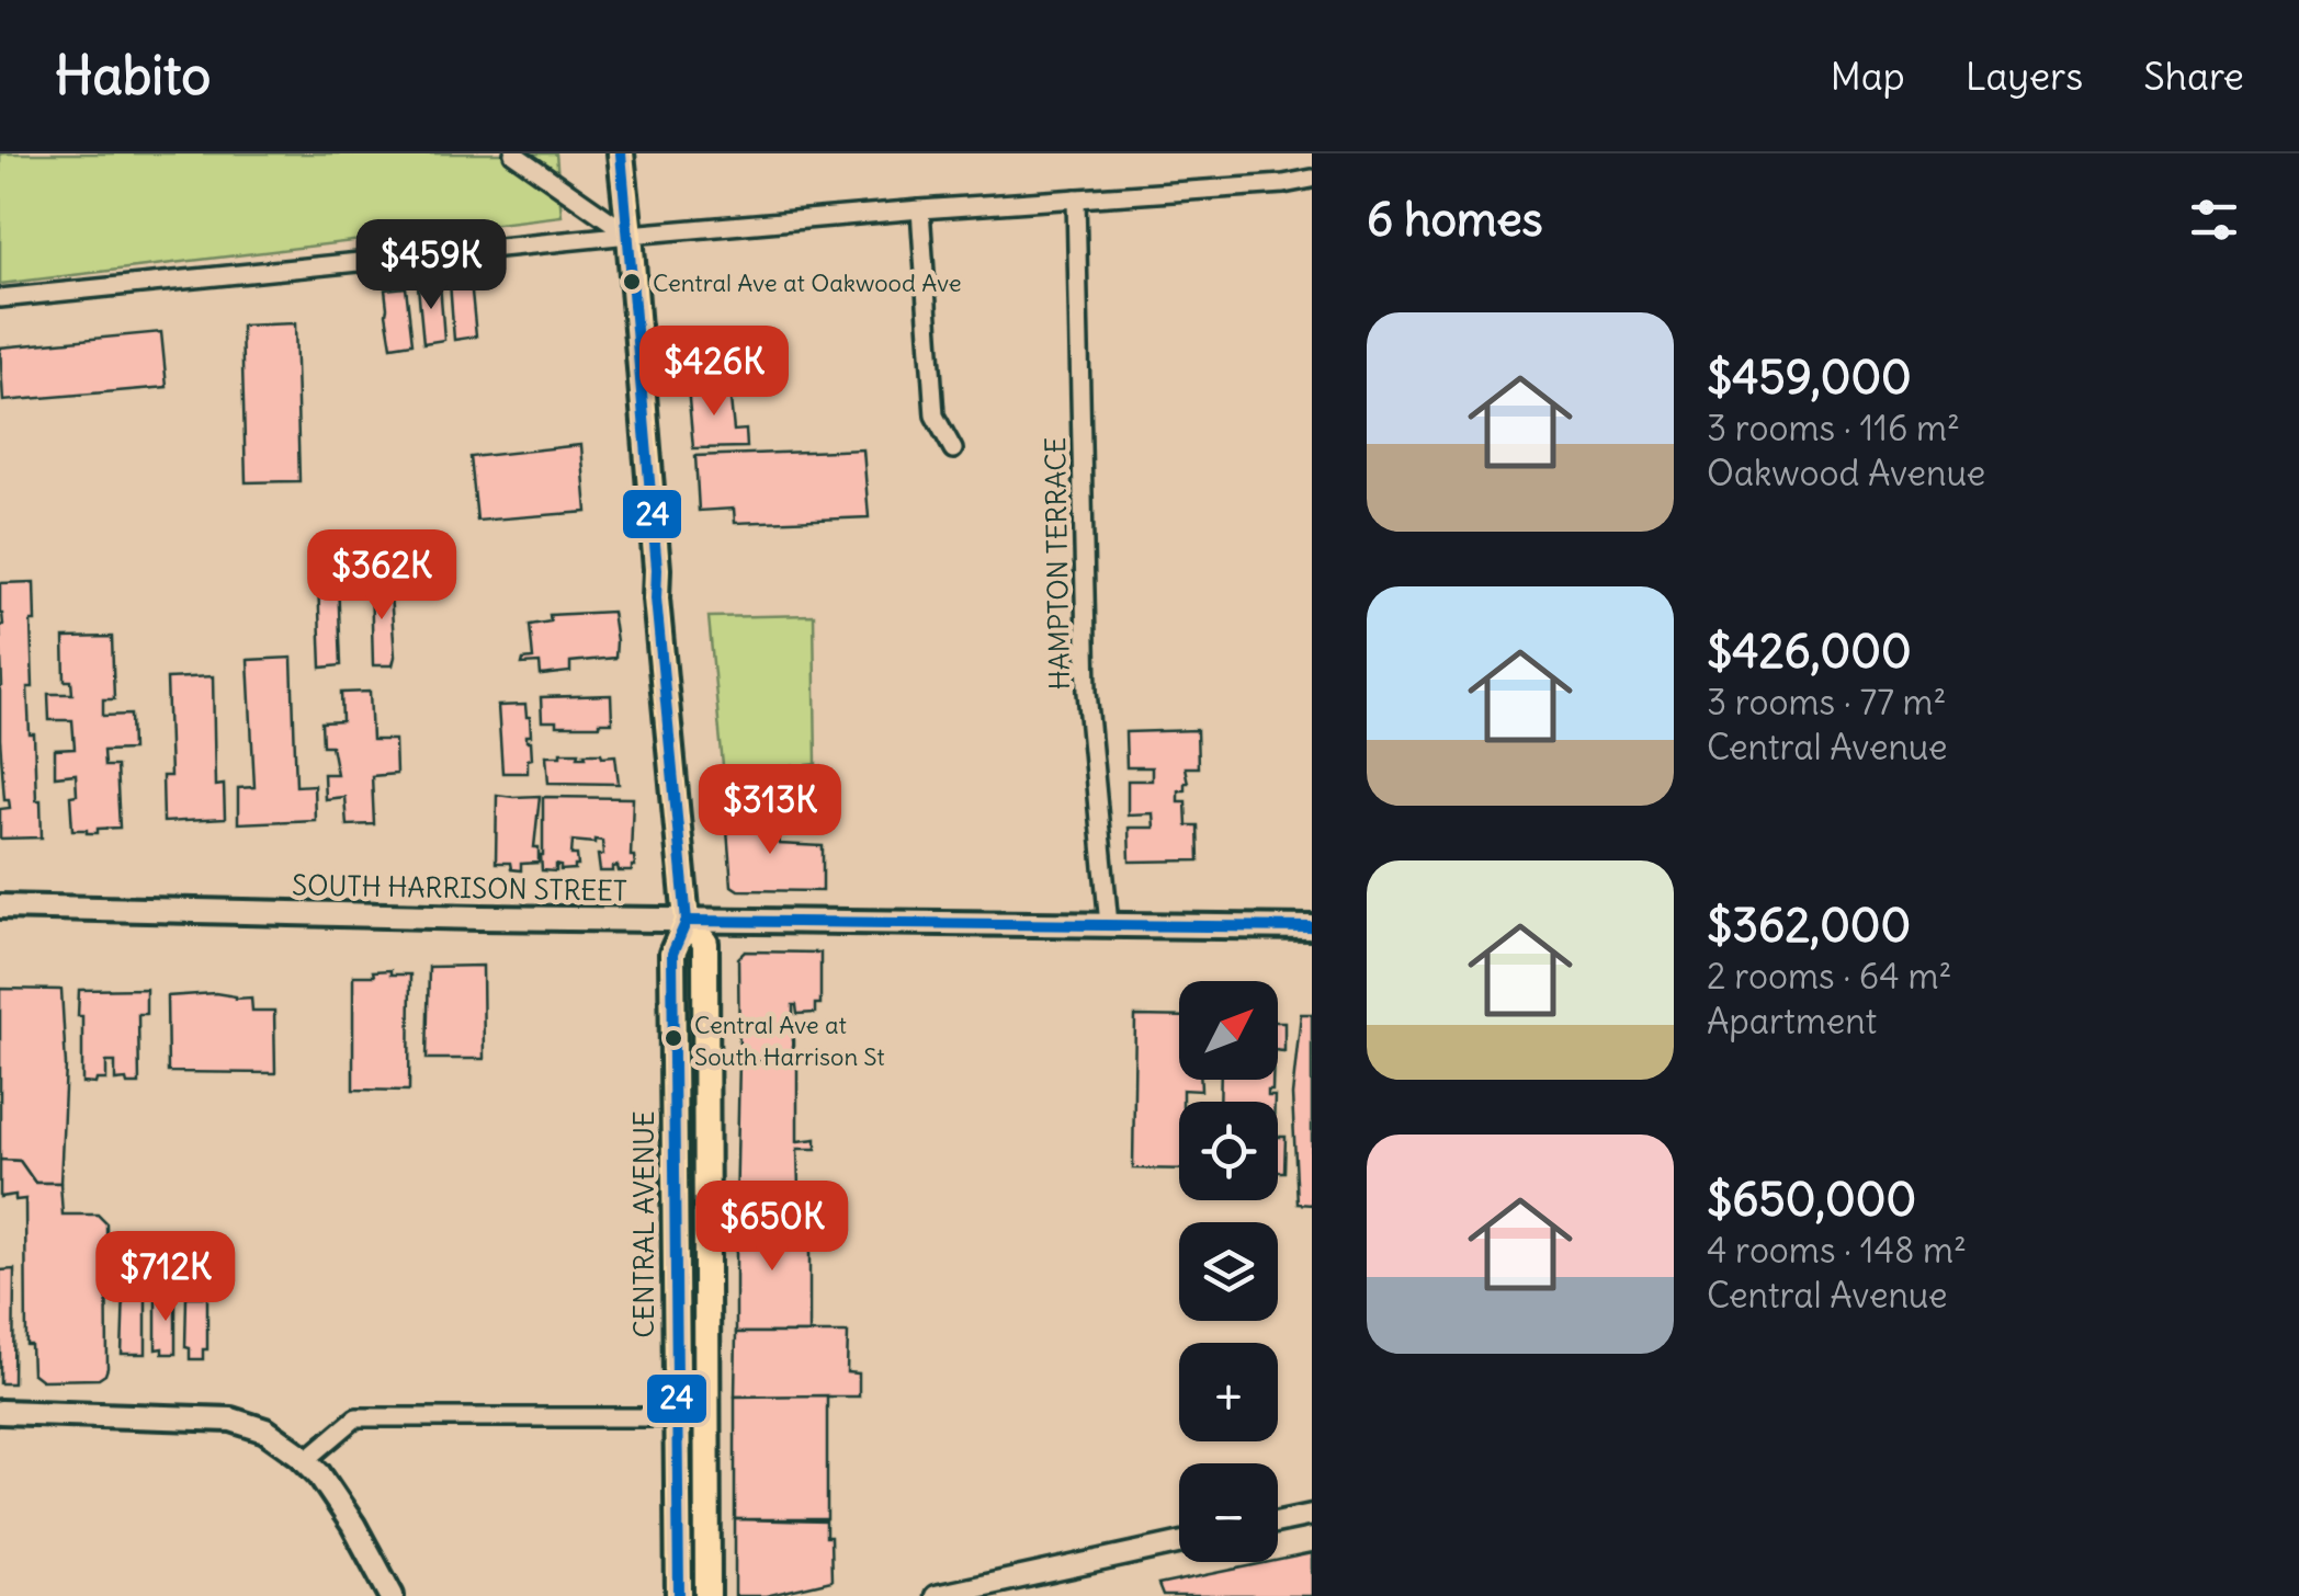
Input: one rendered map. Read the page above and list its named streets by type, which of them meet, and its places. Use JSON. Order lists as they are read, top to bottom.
{
  "streets": {
    "main road": ["SOUTH HARRISON STREET", "CENTRAL AVENUE"],
    "street": ["HAMPTON TERRACE"]
  },
  "crossings": [
    ["HAMPTON TERRACE", "SOUTH HARRISON STREET"],
    ["SOUTH HARRISON STREET", "CENTRAL AVENUE"]
  ],
  "places": ["Central Ave at Oakwood Ave", "Central Ave at South Harrison St"],
  "lines": ["transit line 24"],
  "north": "top right",
  "page": {
    "header": "Habito",
    "nav": ["Map", "Layers", "Share"],
    "heading": "6 homes",
    "price": [
      "$459K",
      "$426K",
      "$362K",
      "$313K",
      "$650K",
      "$712K"
    ],
    "list": [
      {
        "name": "$459,000",
        "note": "3 rooms · 116 m² · Oakwood Avenue"
      },
      {
        "name": "$426,000",
        "note": "3 rooms · 77 m² · Central Avenue"
      },
      {
        "name": "$362,000",
        "note": "2 rooms · 64 m² · Apartment"
      },
      {
        "name": "$650,000",
        "note": "4 rooms · 148 m² · Central Avenue"
      }
    ],
    "map_buttons": ["+", "−"]
  }
}
